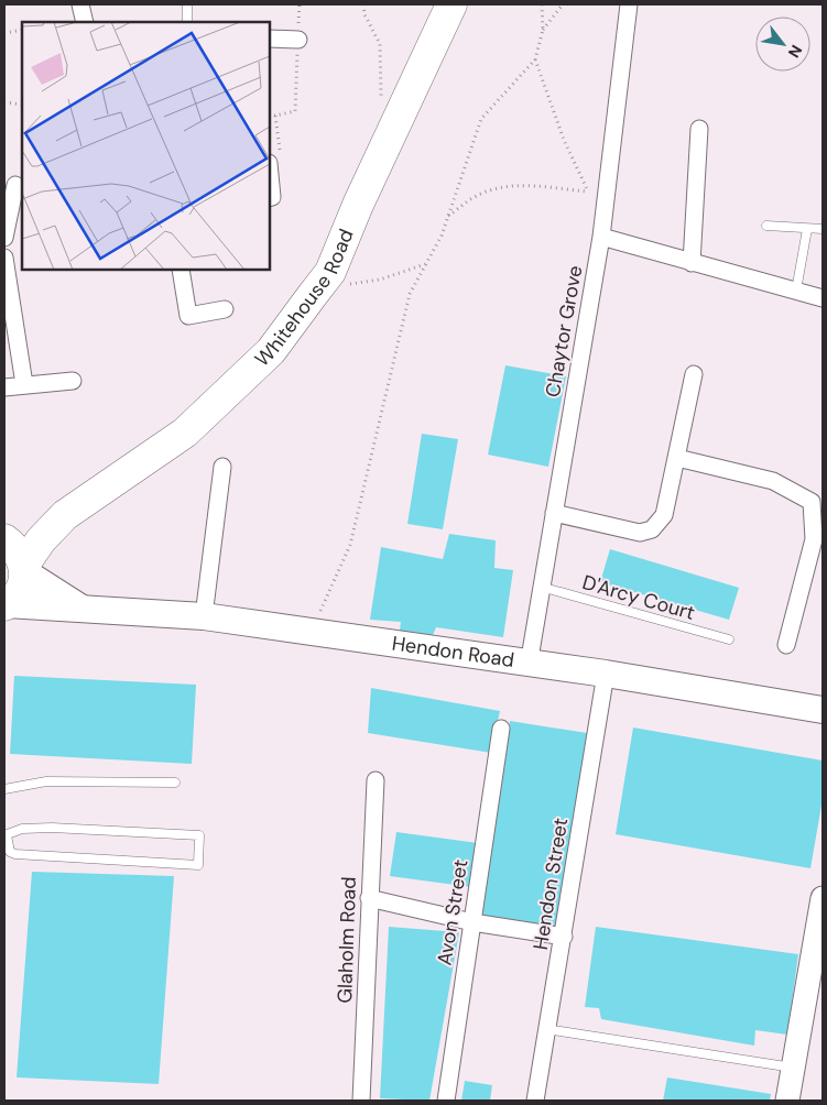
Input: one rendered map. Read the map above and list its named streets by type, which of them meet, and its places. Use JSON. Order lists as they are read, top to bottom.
{
  "streets": {
    "highway": ["Whitehouse Road"],
    "main road": ["Hendon Road"],
    "street": [
      "Chaytor Grove",
      "Hendon Street",
      "Avon Street",
      "Glaholm Road"
    ],
    "lane": ["D'Arcy Court"]
  },
  "crossings": [
    ["Whitehouse Road", "Hendon Road"],
    ["Chaytor Grove", "D'Arcy Court"],
    ["Chaytor Grove", "Hendon Road"],
    ["Hendon Road", "Hendon Street"]
  ],
  "north": "bottom right"
}
